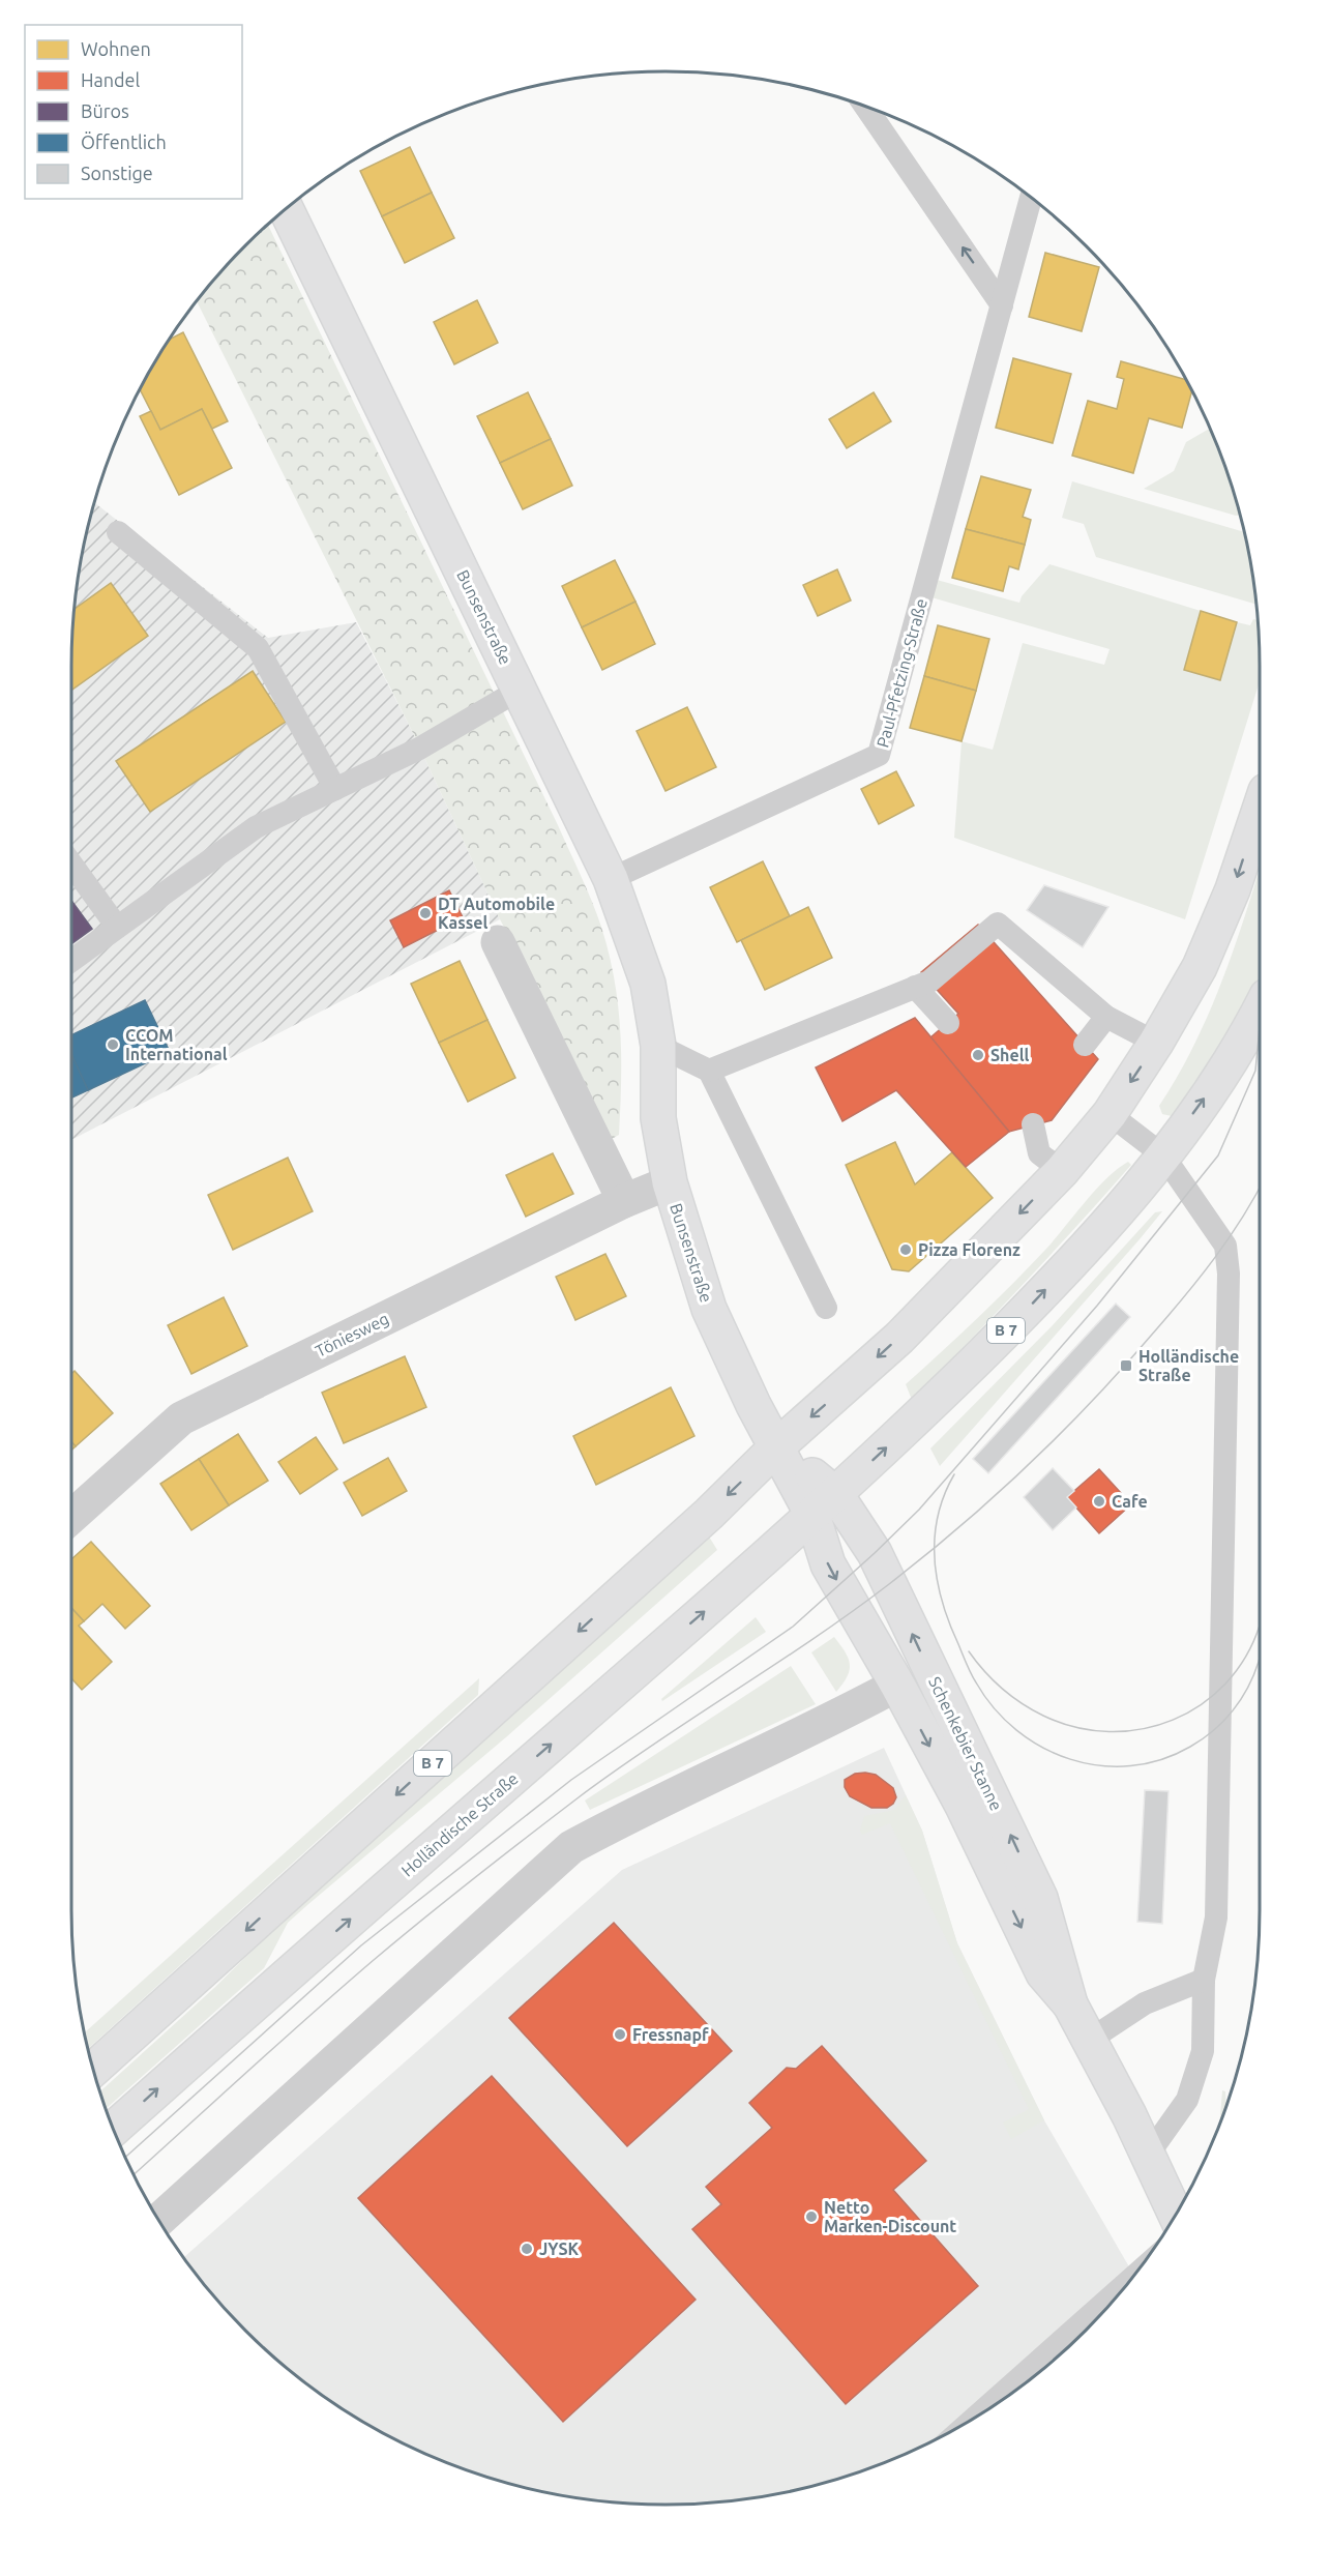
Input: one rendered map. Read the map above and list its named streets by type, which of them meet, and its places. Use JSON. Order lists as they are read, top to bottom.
{
  "streets": {
    "main road": [
      "Bunsenstraße",
      "B 7",
      "Schenkebier Stanne",
      "Holländische Straße"
    ],
    "street": ["Töniesweg"],
    "lane": ["Paul-Pfetzing-Straße"]
  },
  "crossings": [
    ["Bunsenstraße", "Paul-Pfetzing-Straße"],
    ["Bunsenstraße", "B 7"],
    ["Bunsenstraße", "Töniesweg"],
    ["Schenkebier Stanne", "Holländische Straße"]
  ],
  "places": {
    "other": [
      "DT Automobile Kassel",
      "CCOM International",
      "Shell",
      "Pizza Florenz",
      "Cafe",
      "Fressnapf",
      "Netto Marken-Discount",
      "JYSK"
    ],
    "transit": ["Holländische Straße"]
  },
  "legend": [
    "Wohnen",
    "Handel",
    "Büros",
    "Öffentlich",
    "Sonstige"
  ]
}
